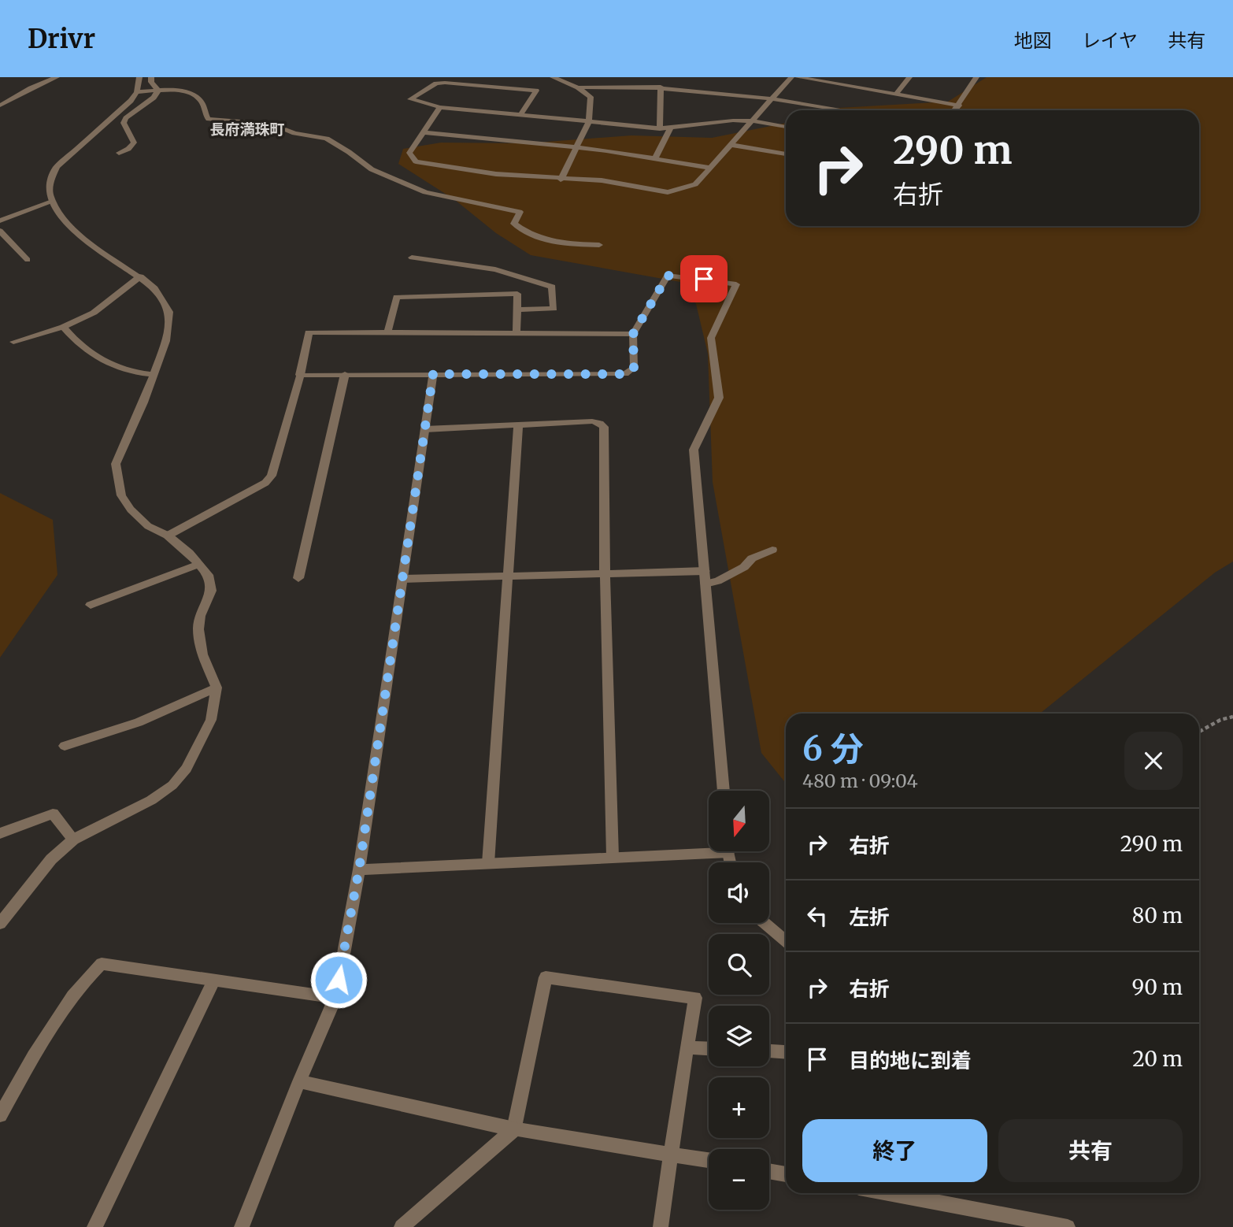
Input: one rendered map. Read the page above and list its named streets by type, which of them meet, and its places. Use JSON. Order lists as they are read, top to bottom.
{
  "districts": ["長府満珠町"],
  "north": "bottom",
  "page": {
    "header": "Drivr",
    "nav": ["地図", "レイヤ", "共有"],
    "turn": ["290 m", "右折"],
    "heading": ["6 分", "480 m · 09:04"],
    "map_buttons": ["+", "−"],
    "list": [
      {
        "name": "右折",
        "value": "290 m"
      },
      {
        "name": "左折",
        "value": "80 m"
      },
      {
        "name": "右折",
        "value": "90 m"
      },
      {
        "name": "目的地に到着",
        "value": "20 m"
      }
    ],
    "buttons": ["終了", "共有"]
  }
}
